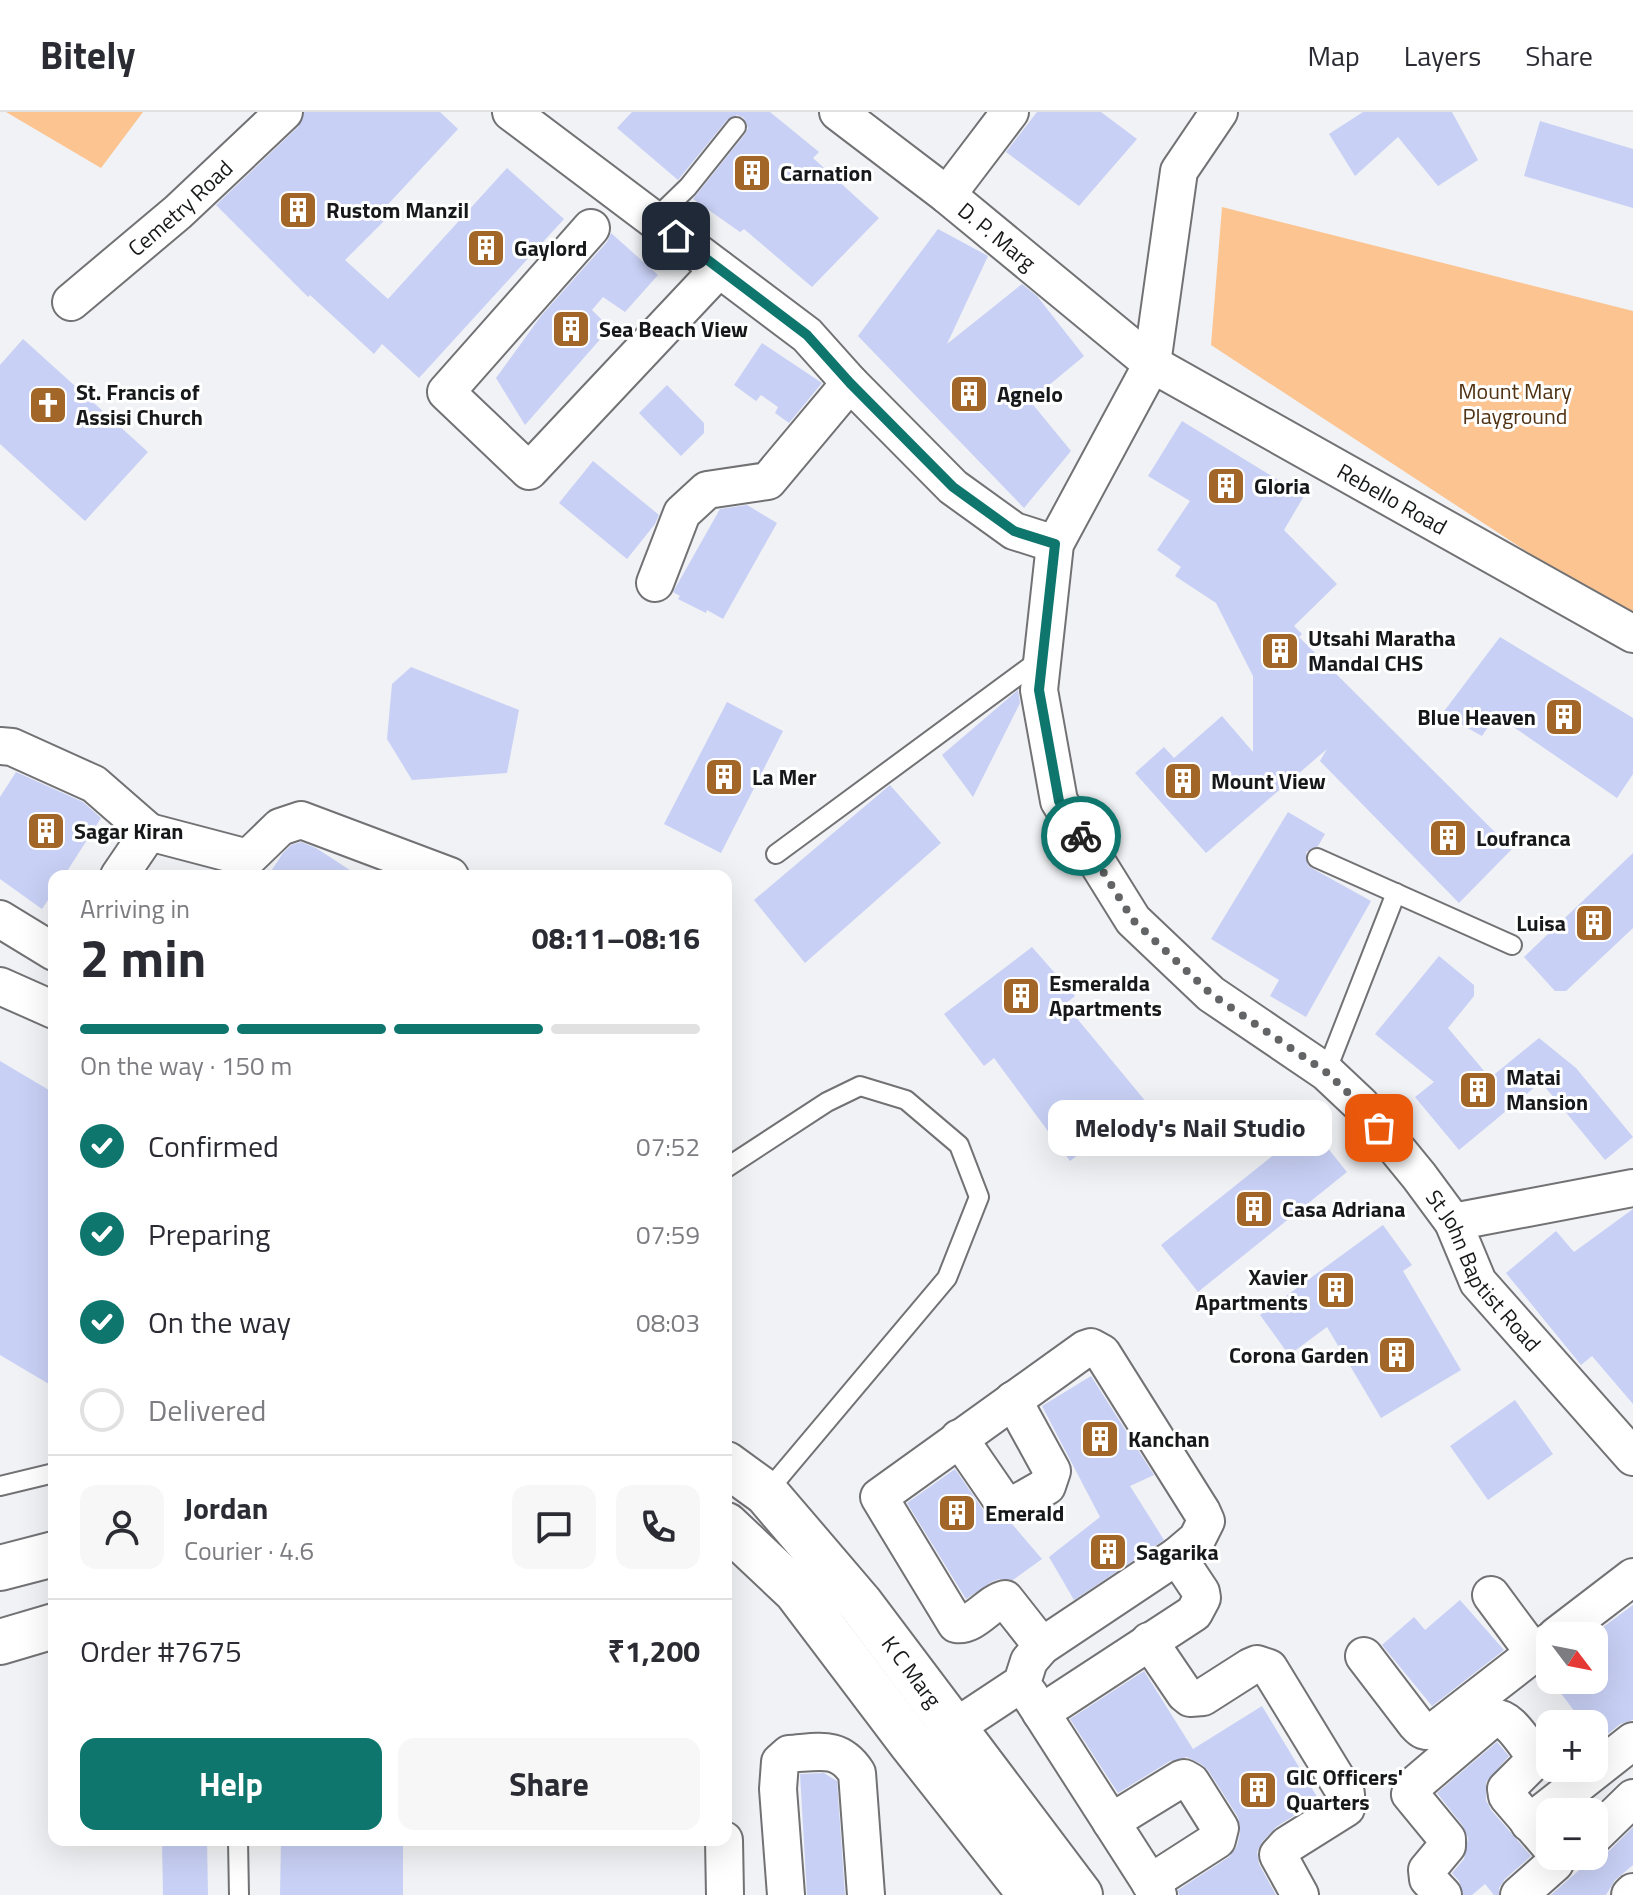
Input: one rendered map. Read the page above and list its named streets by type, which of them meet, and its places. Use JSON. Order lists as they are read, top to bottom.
{
  "streets": {
    "main road": ["K C Marg"],
    "street": [
      "Cemetry Road",
      "D. P. Marg",
      "Rebello Road",
      "St John Baptist Road"
    ]
  },
  "crossings": [
    ["D. P. Marg", "Rebello Road"],
    ["D. P. Marg", "St John Baptist Road"],
    ["Rebello Road", "St John Baptist Road"]
  ],
  "parks": ["Mount Mary Playground"],
  "places": {
    "building": [
      "Carnation",
      "Rustom Manzil",
      "Gaylord",
      "Sea Beach View",
      "Agnelo",
      "Gloria",
      "Utsahi Maratha Mandal CHS",
      "Blue Heaven",
      "La Mer",
      "Mount View",
      "Sagar Kiran",
      "Loufranca",
      "Luisa",
      "Esmeralda Apartments",
      "Matai Mansion",
      "Casa Adriana",
      "Xavier Apartments",
      "Corona Garden",
      "Kanchan",
      "Emerald",
      "Sagarika",
      "GIC Officers' Quarters"
    ],
    "church": ["St. Francis of Assisi Church"],
    "other": ["Melody's Nail Studio"]
  },
  "north": "bottom right",
  "page": {
    "header": "Bitely",
    "nav": ["Map", "Layers", "Share"],
    "heading": ["2 min", "Arriving in", "08:11–08:16"],
    "panel": [
      "Jordan",
      "Courier · 4.6",
      "Order #7675",
      "₹1,200"
    ],
    "bar": "On the way · 150 m",
    "bubble": "Melody's Nail Studio",
    "list": [
      ["Confirmed", "07:52"],
      ["Preparing", "07:59"],
      ["On the way", "08:03"],
      "Delivered"
    ],
    "map_buttons": ["+", "−"],
    "buttons": ["Help", "Share"]
  }
}
